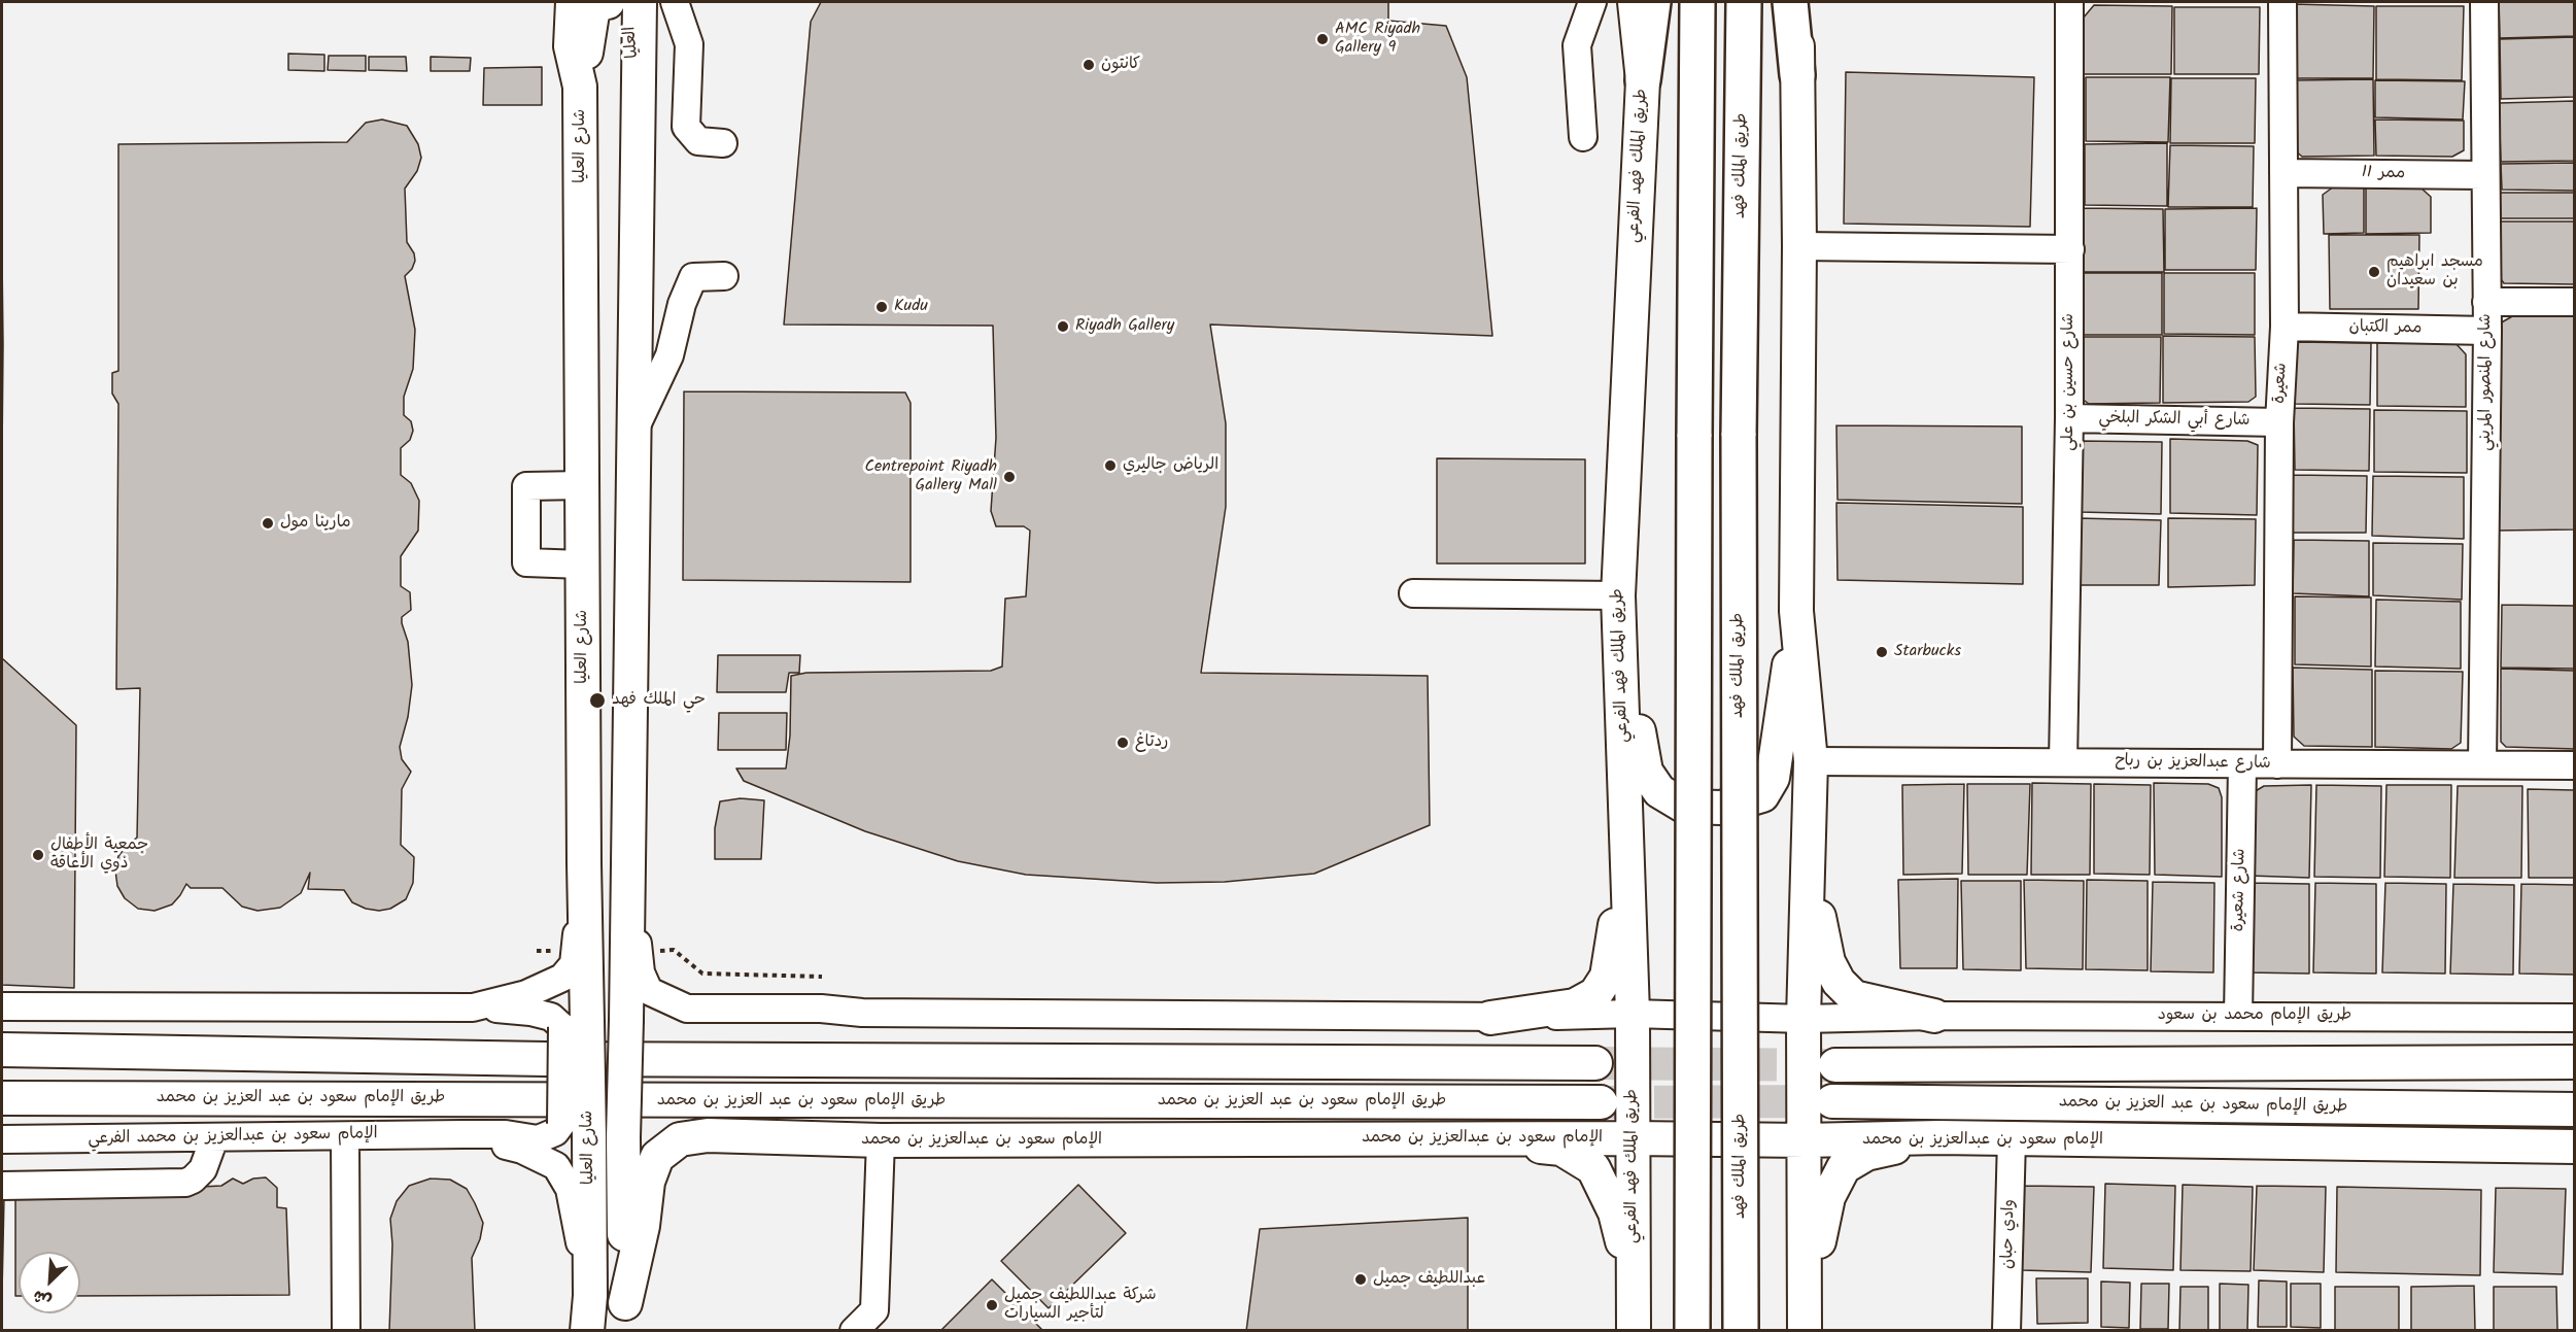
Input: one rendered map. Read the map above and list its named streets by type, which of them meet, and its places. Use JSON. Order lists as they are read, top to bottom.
{
  "streets": {
    "highway": ["طريق الملك فهد"],
    "main road": [
      "العليا",
      "شارع العليا",
      "طريق الملك فهد الفرعي",
      "طريق الإمام سعود بن عبد العزيز بن محمد",
      "الإمام سعود بن عبدالعزيز بن محمد"
    ],
    "street": [
      "ممر 11",
      "ممر الكتبان",
      "شارع حسين بن علي",
      "شارع المنصور المريني",
      "شعيرة",
      "شارع أبي الشكر البلخي",
      "شارع عبدالعزيز بن رباح",
      "شارع شعيرة",
      "طريق الإمام محمد بن سعود",
      "الإمام سعود بن عبدالعزيز بن محمد الفرعي",
      "وادي حبان"
    ]
  },
  "crossings": [
    ["العليا", "شارع العليا"],
    ["شارع العليا", "طريق الإمام محمد بن سعود"],
    ["شارع العليا", "الإمام سعود بن عبدالعزيز بن محمد"],
    ["طريق الملك فهد الفرعي", "طريق الإمام محمد بن سعود"],
    ["طريق الملك فهد الفرعي", "الإمام سعود بن عبدالعزيز بن محمد"],
    ["ممر 11", "شارع المنصور المريني"],
    ["ممر 11", "شعيرة"],
    ["ممر الكتبان", "شارع المنصور المريني"],
    ["ممر الكتبان", "شعيرة"],
    ["شارع حسين بن علي", "شارع أبي الشكر البلخي"],
    ["شارع حسين بن علي", "شارع عبدالعزيز بن رباح"],
    ["شارع المنصور المريني", "شارع عبدالعزيز بن رباح"],
    ["شعيرة", "شارع أبي الشكر البلخي"],
    ["شعيرة", "شارع عبدالعزيز بن رباح"],
    ["شارع عبدالعزيز بن رباح", "شارع شعيرة"],
    ["شارع شعيرة", "طريق الإمام محمد بن سعود"],
    ["الإمام سعود بن عبدالعزيز بن محمد", "وادي حبان"]
  ],
  "places": [
    "AMC Riyadh Gallery 9",
    "كانتون",
    "مسجد ابراهيم بن سعيدان",
    "Kudu",
    "Riyadh Gallery",
    "الرياض جاليري",
    "Centrepoint Riyadh Gallery Mall",
    "مارينا مول",
    "Starbucks",
    "حي الملك فهد",
    "ردتاغ",
    "جمعية الأطفال ذوي الأعاقة",
    "عبداللطيف جميل",
    "شركة عبداللطيف جميل لتأجير السيارات"
  ],
  "north": "bottom left"
}
